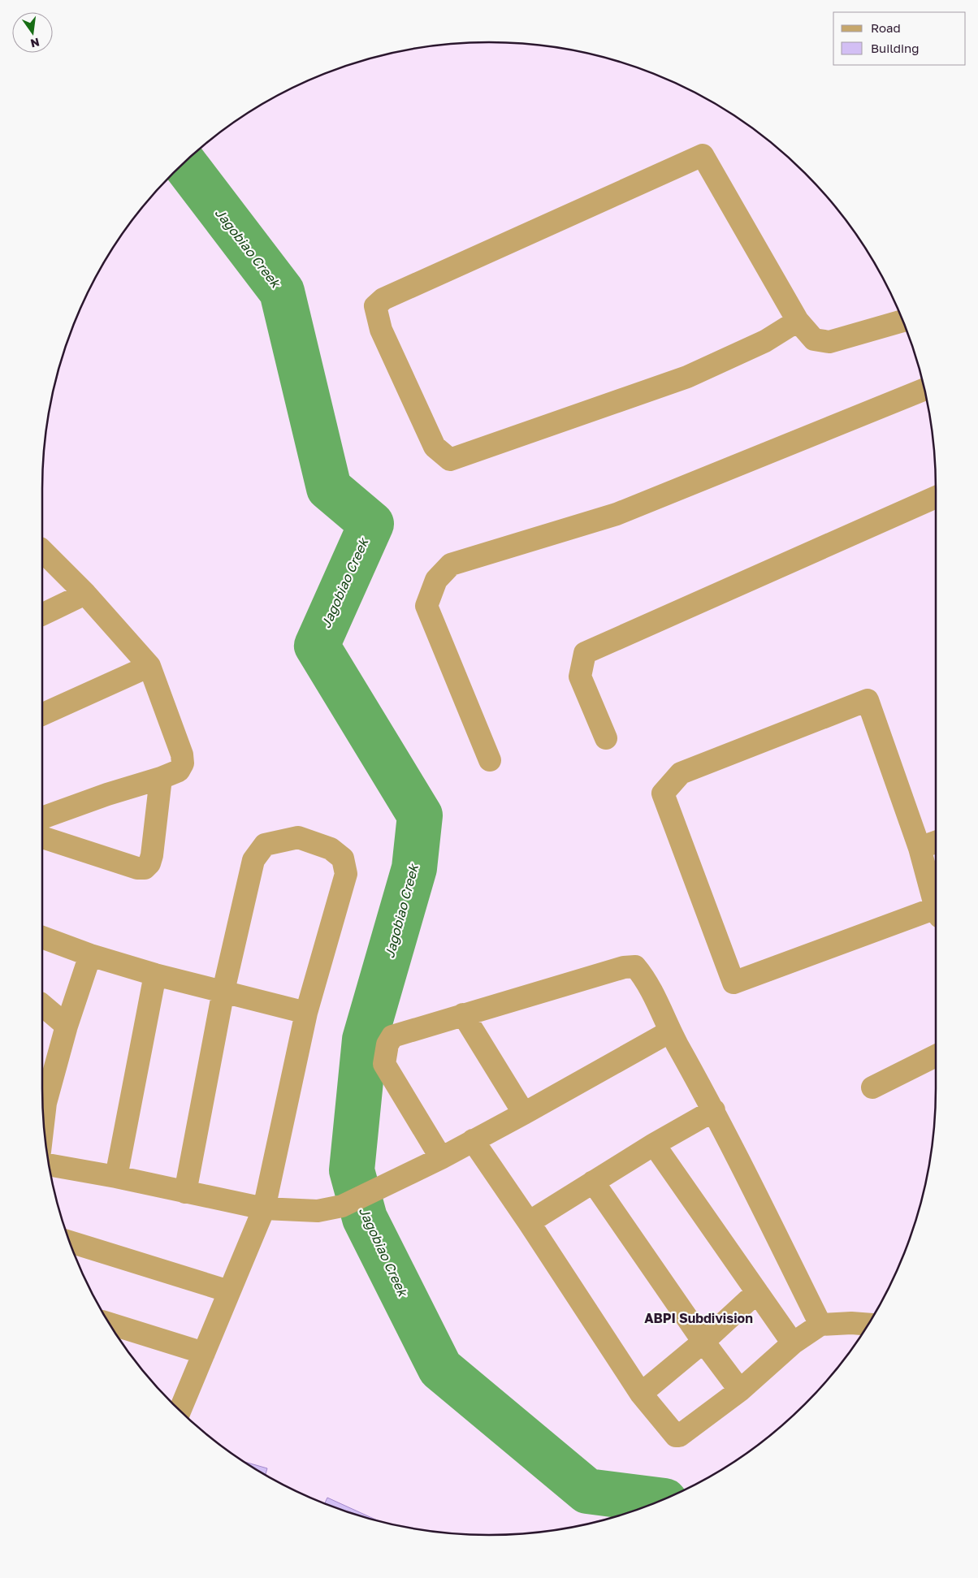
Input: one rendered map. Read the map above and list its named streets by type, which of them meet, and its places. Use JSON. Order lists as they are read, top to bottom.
{
  "districts": ["ABPI Subdivision"],
  "water": ["Jagobiao Creek"],
  "legend": ["Road", "Building"],
  "north": "bottom"
}
